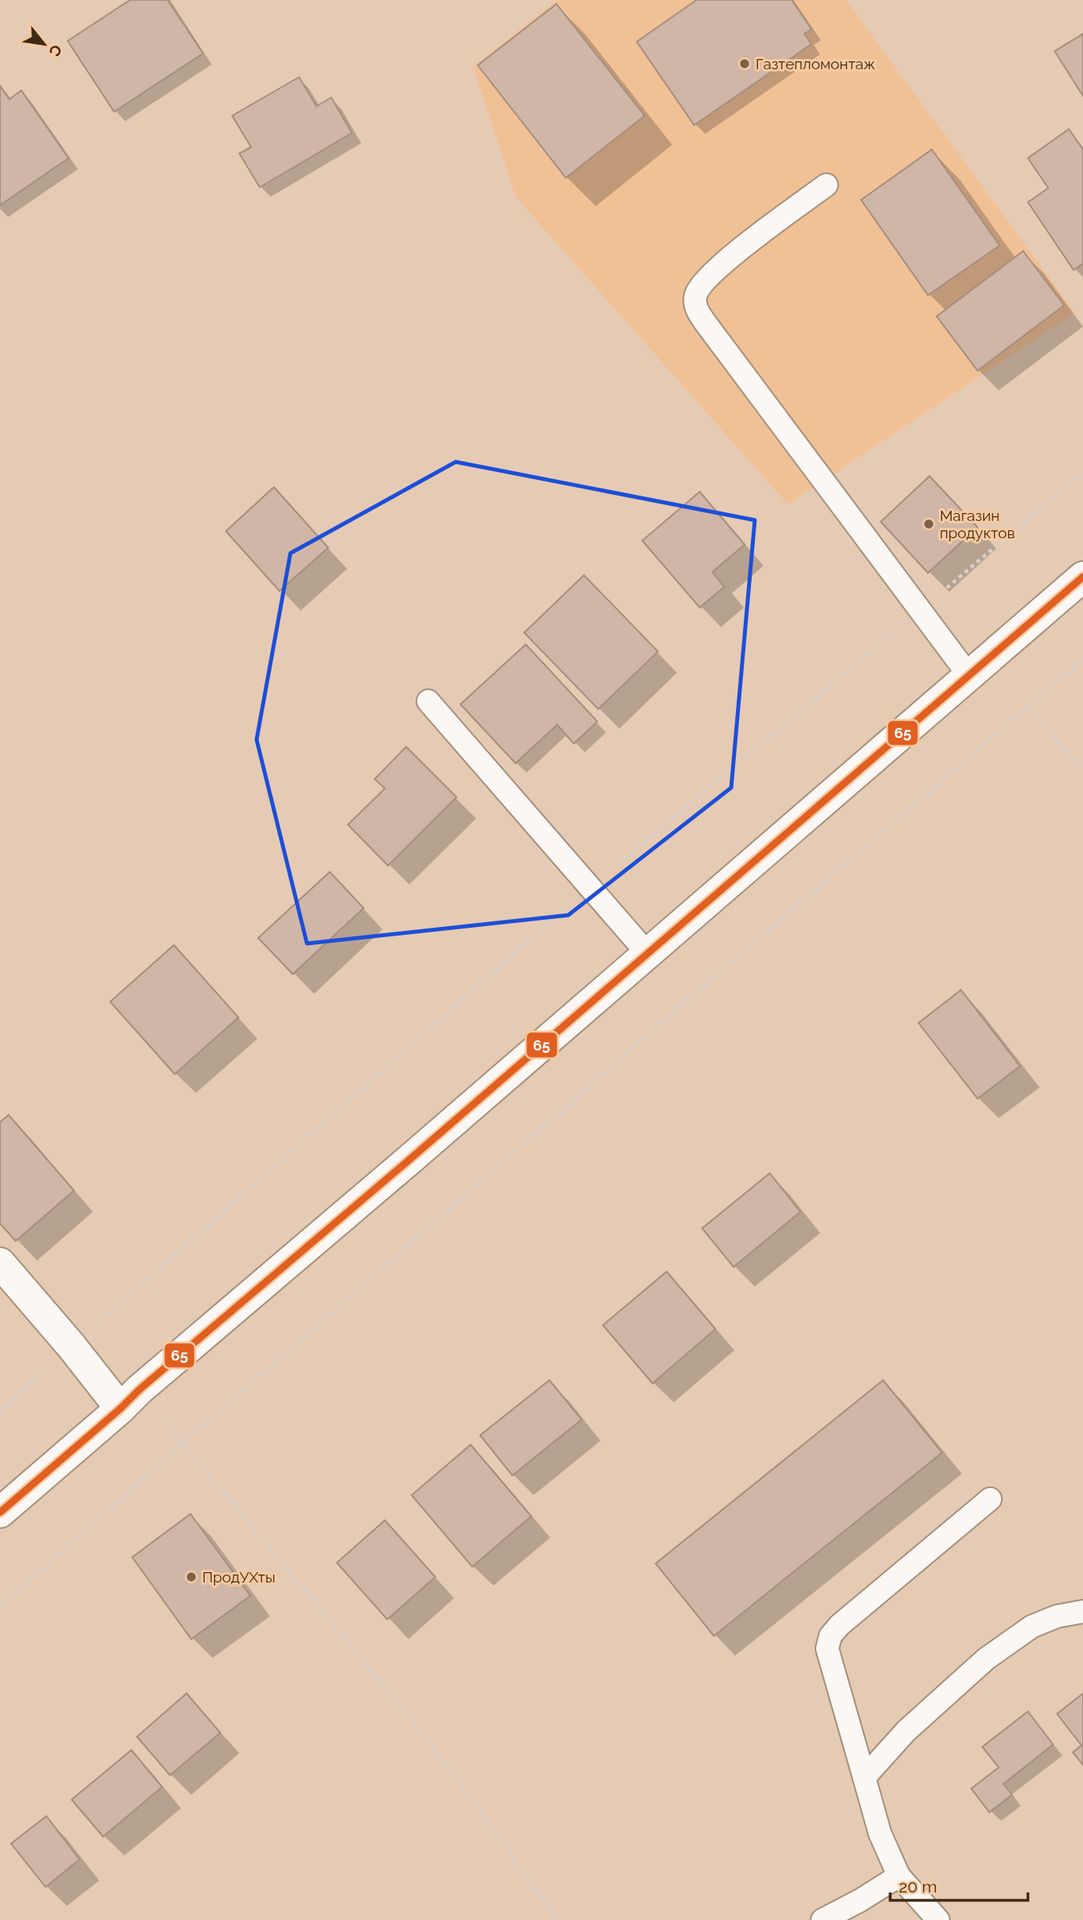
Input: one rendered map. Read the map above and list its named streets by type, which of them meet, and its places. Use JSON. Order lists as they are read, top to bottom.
{
  "places": ["Газтепломонтаж", "Магазин продуктов", "ПродУХты"],
  "lines": ["transit line 65"],
  "scale_bar": "20 m",
  "north": "bottom right"
}
